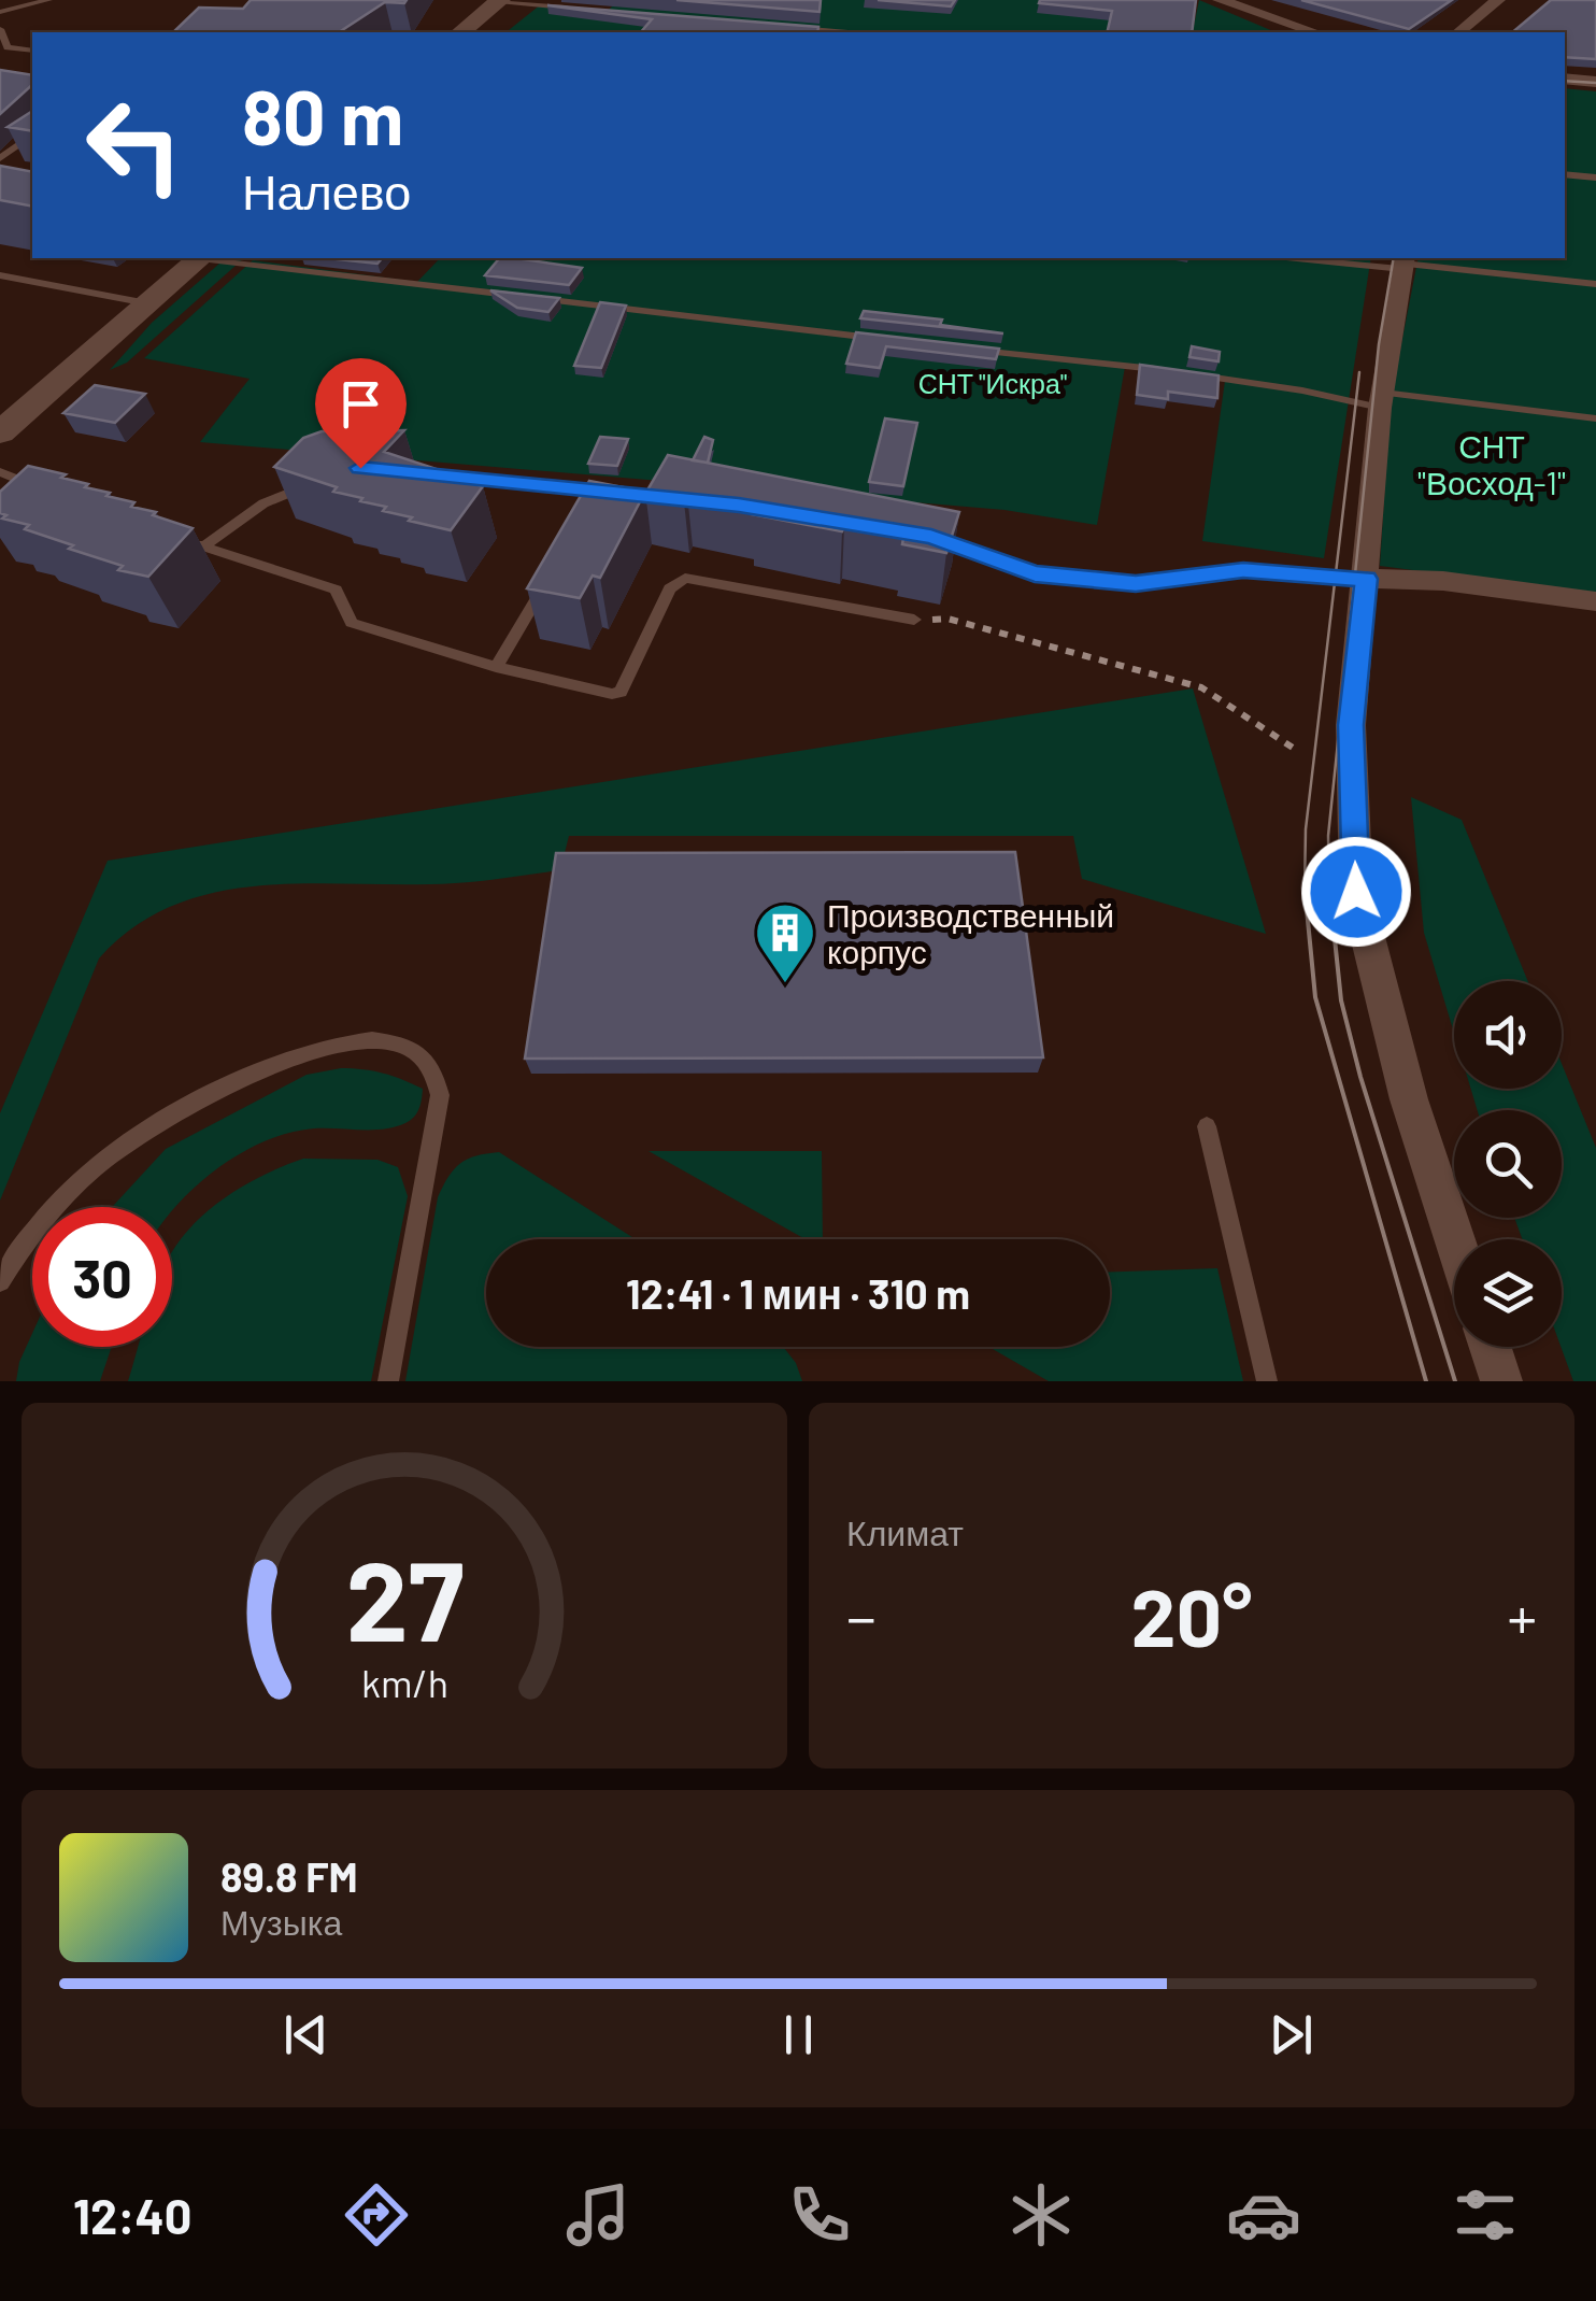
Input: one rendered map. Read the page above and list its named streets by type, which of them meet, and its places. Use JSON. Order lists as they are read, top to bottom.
{
  "parks": ["СНТ \"Искра\"", "СНТ \"Восход-1\""],
  "places": {
    "building": ["Производственный корпус"]
  },
  "page": {
    "turn": ["80 m", "Налево"],
    "limit": "30",
    "trip": "12:41 · 1 мин · 310 m",
    "tile": "Климат",
    "heat": ["−", "20°", "+"],
    "song": ["89.8 FM", "Музыка"],
    "tabs": "12:40",
    "gauge": ["27", "km/h"]
  }
}
